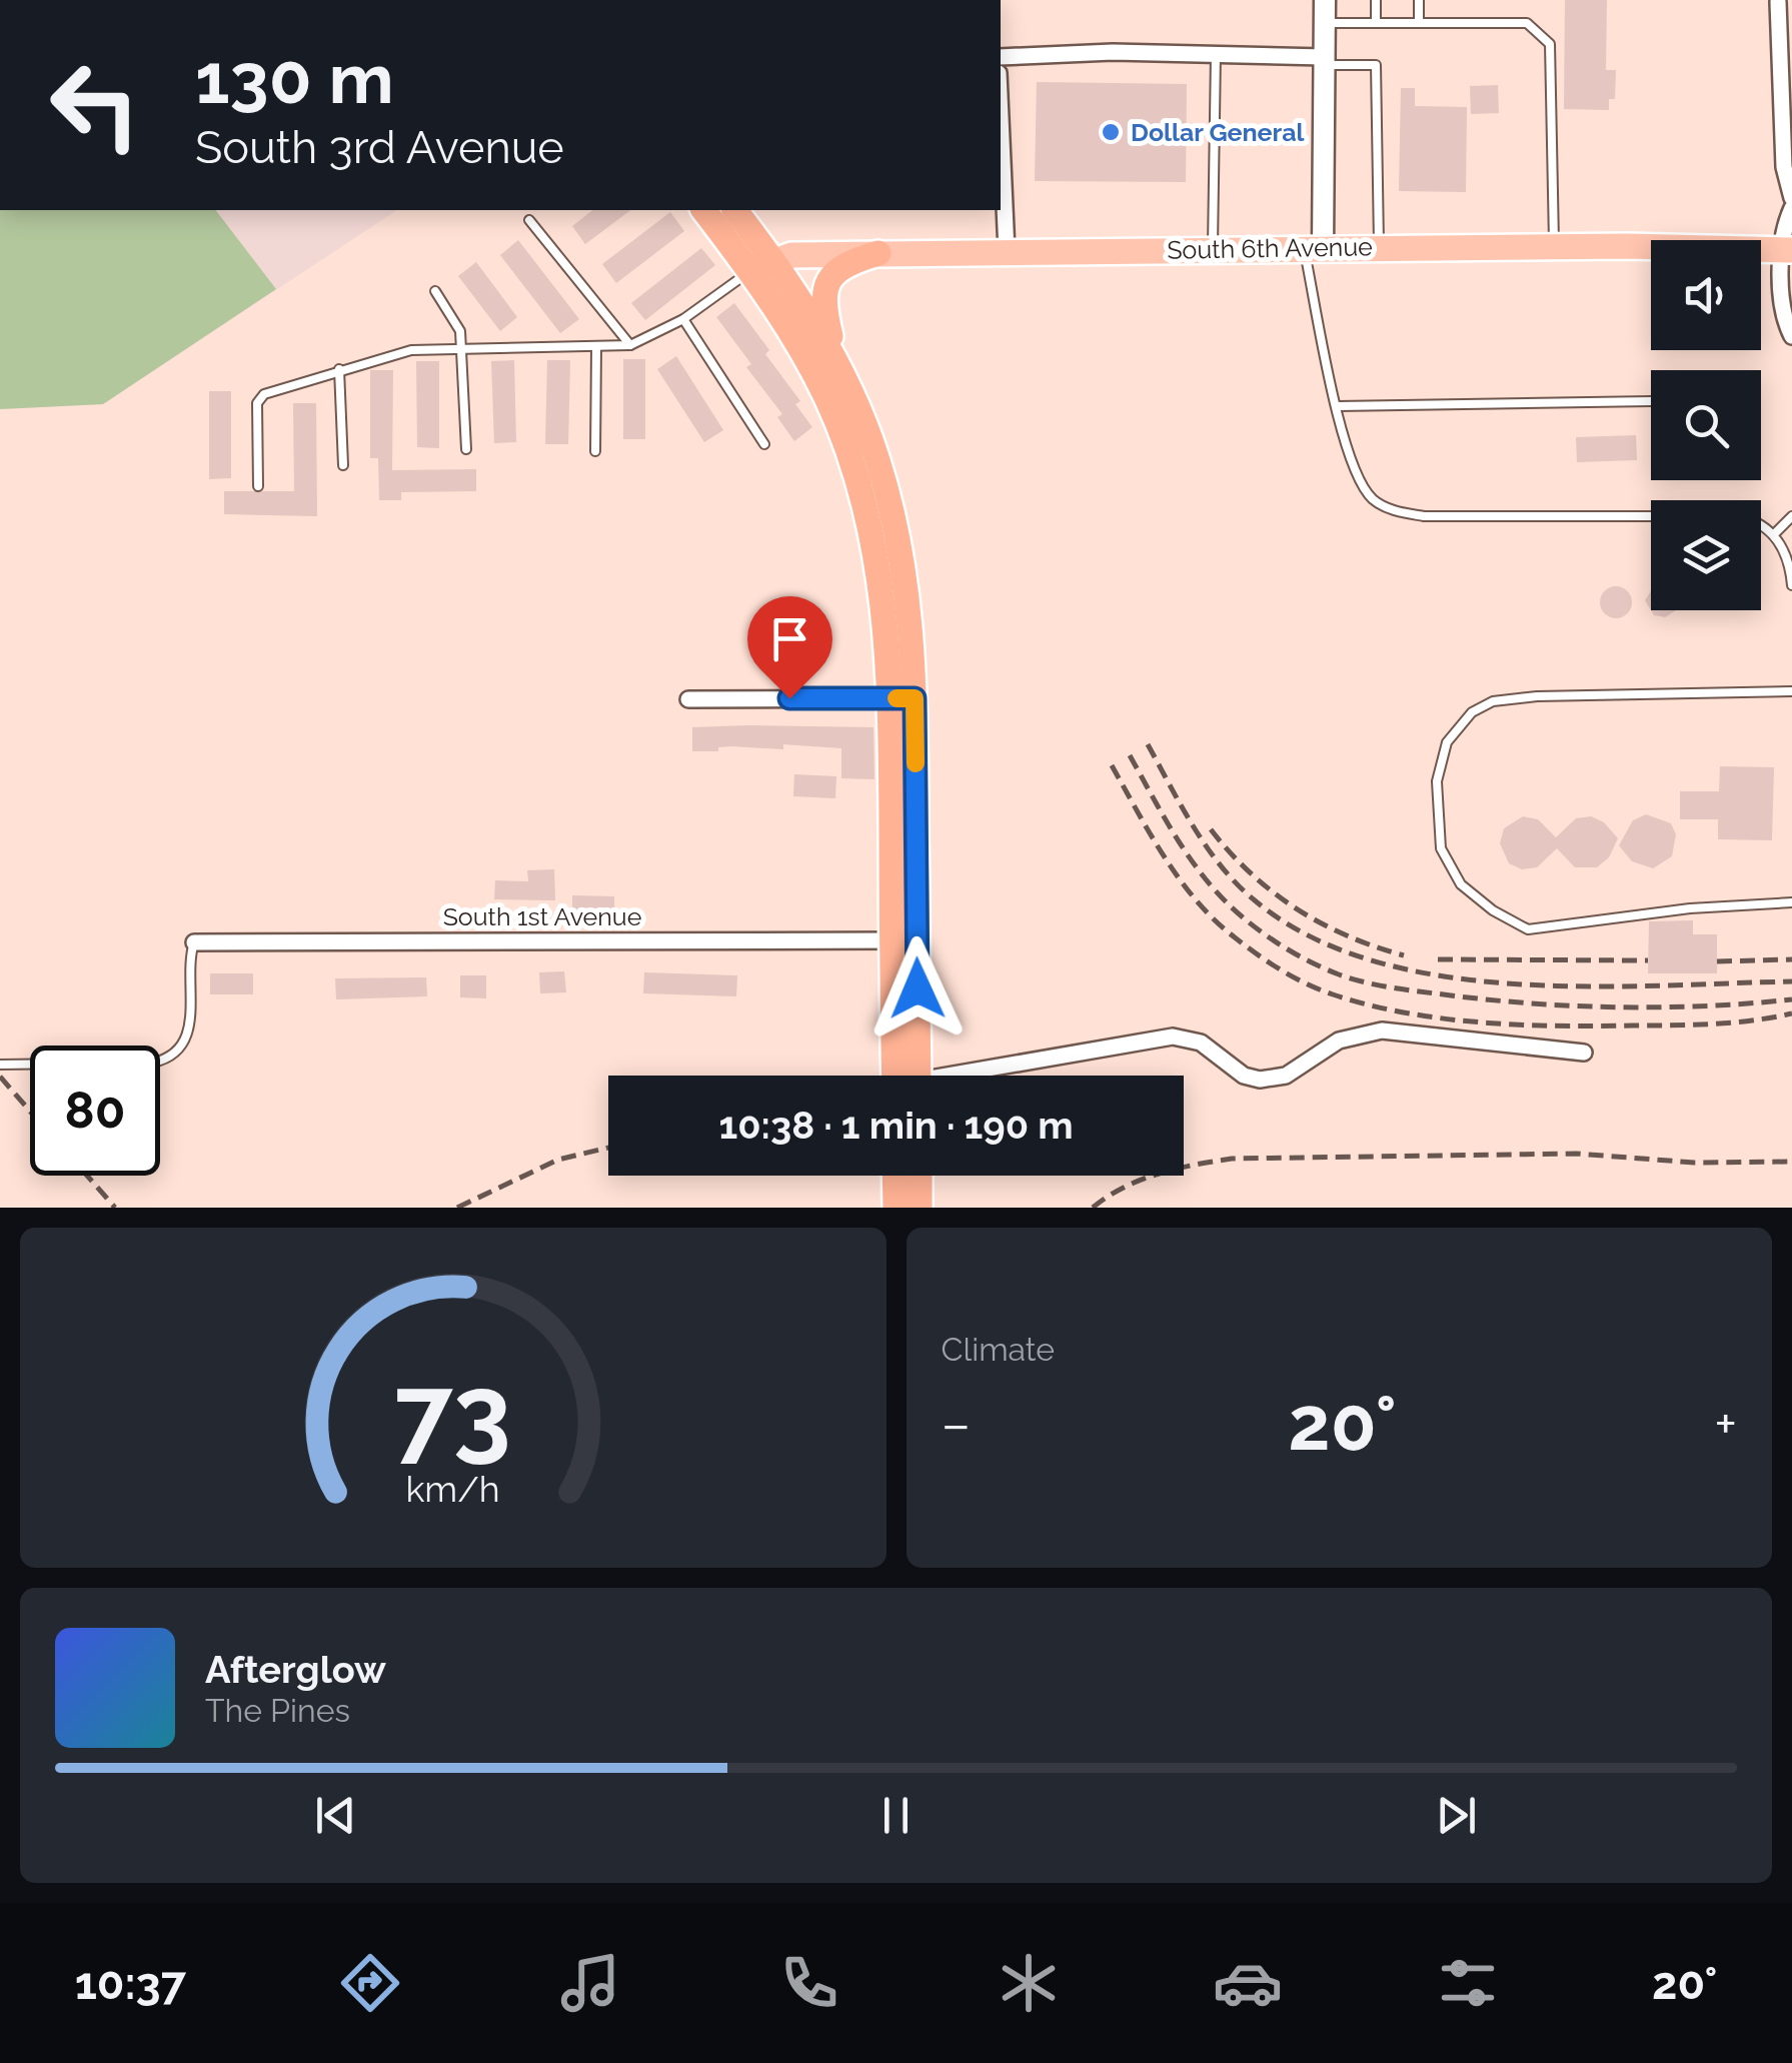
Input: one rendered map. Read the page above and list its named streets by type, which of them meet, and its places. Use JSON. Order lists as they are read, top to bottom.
{
  "streets": {
    "main road": ["South 6th Avenue"],
    "street": ["South 1st Avenue"]
  },
  "places": ["Dollar General"],
  "page": {
    "turn": ["130 m", "South 3rd Avenue"],
    "limit": "80",
    "trip": "10:38 · 1 min · 190 m",
    "tile": "Climate",
    "heat": ["−", "20°", "+"],
    "song": ["Afterglow", "The Pines"],
    "tabs": ["10:37", "20°"],
    "gauge": ["73", "km/h"]
  }
}
